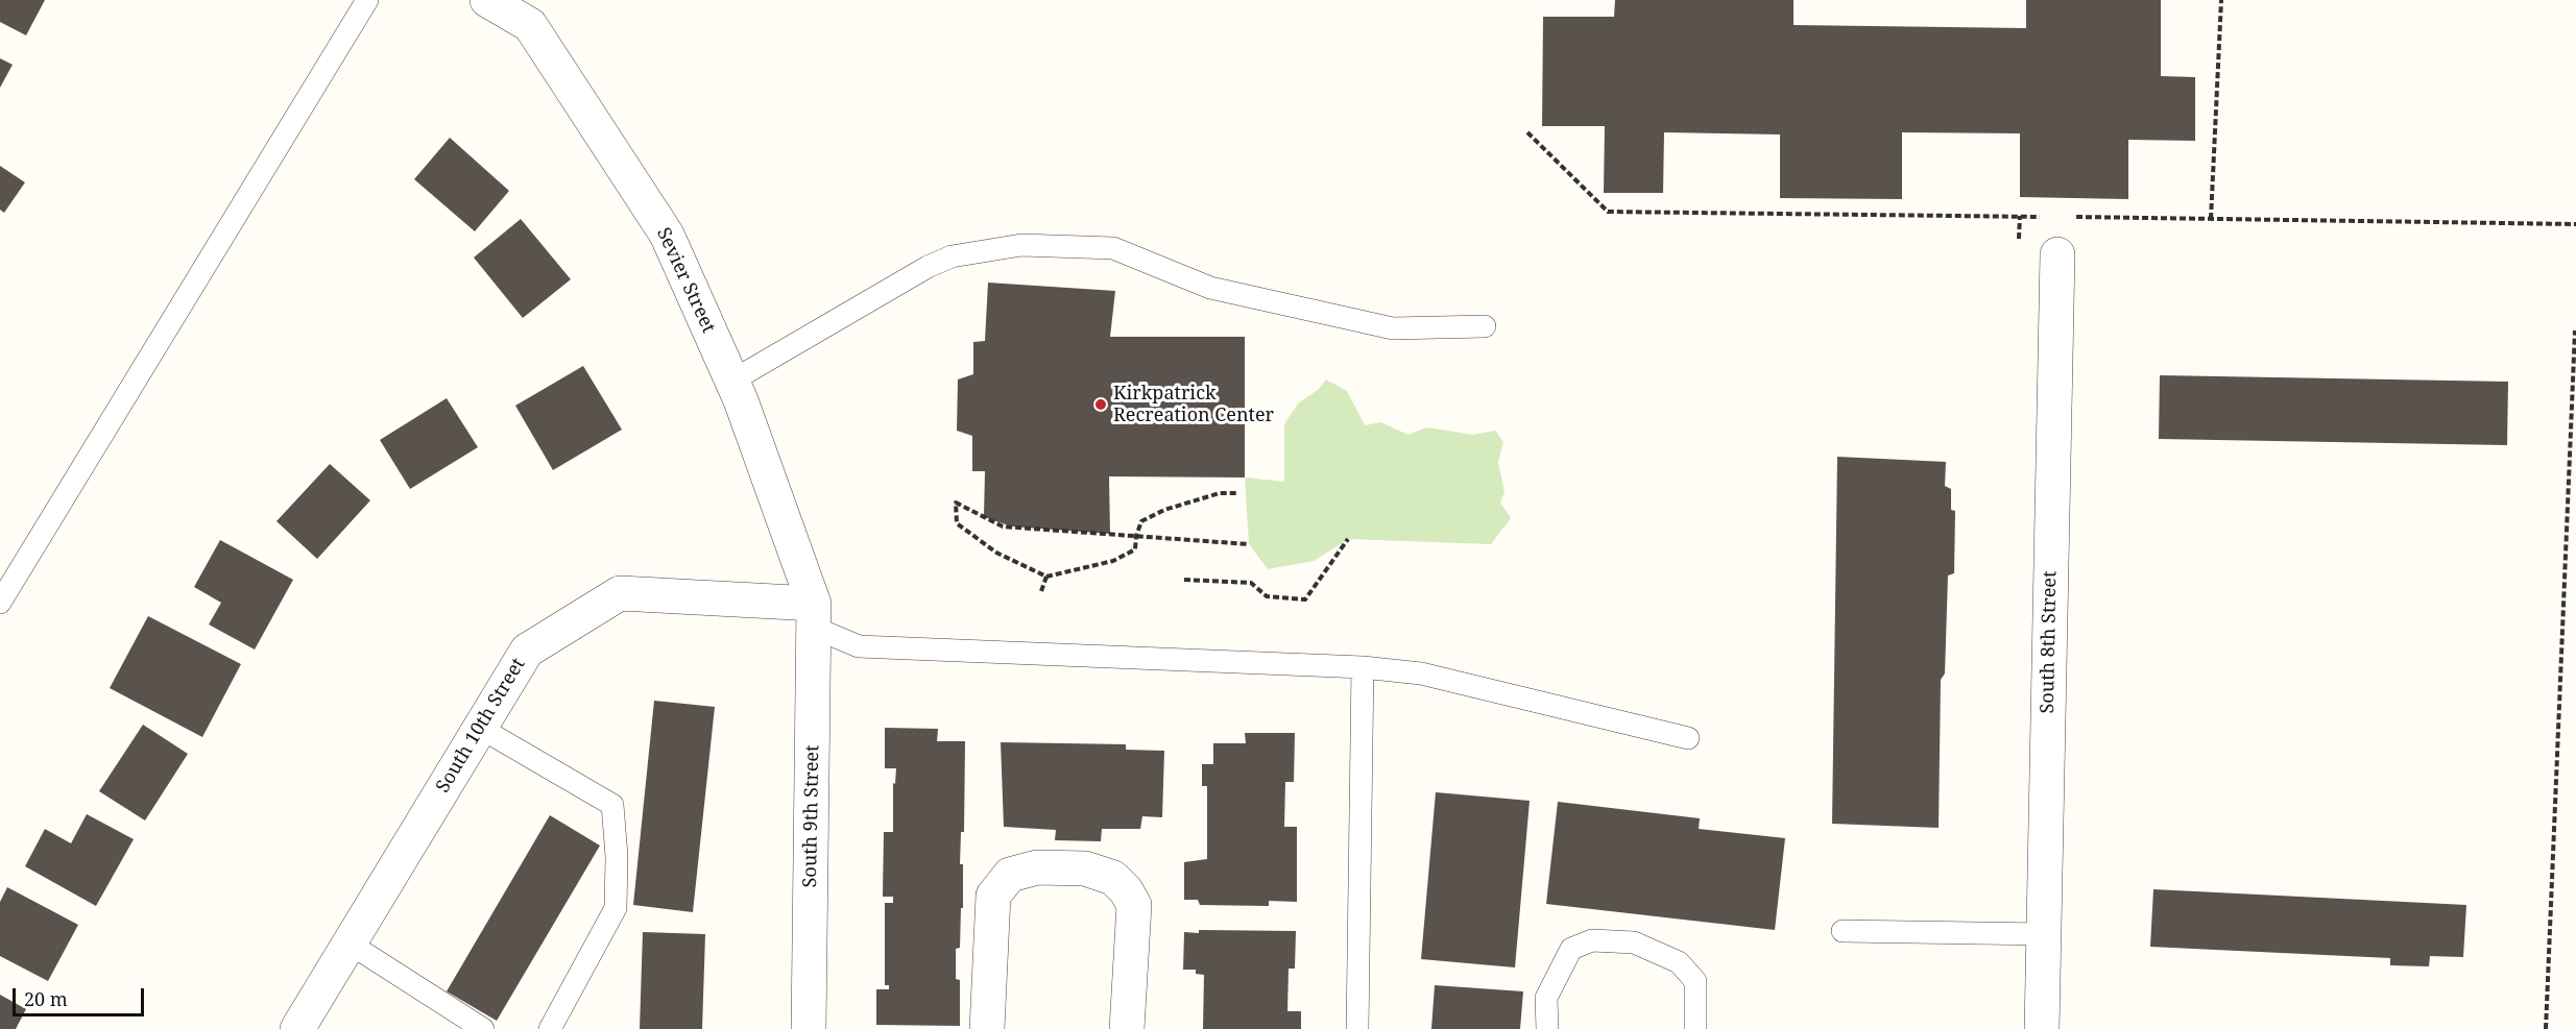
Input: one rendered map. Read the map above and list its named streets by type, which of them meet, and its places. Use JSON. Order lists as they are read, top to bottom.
{
  "streets": {
    "street": [
      "Sevier Street",
      "South 8th Street",
      "South 10th Street",
      "South 9th Street"
    ]
  },
  "crossings": [
    ["Sevier Street", "South 10th Street"],
    ["Sevier Street", "South 9th Street"],
    ["South 10th Street", "South 9th Street"]
  ],
  "places": ["Kirkpatrick Recreation Center"],
  "scale_bar": "20 m"
}
